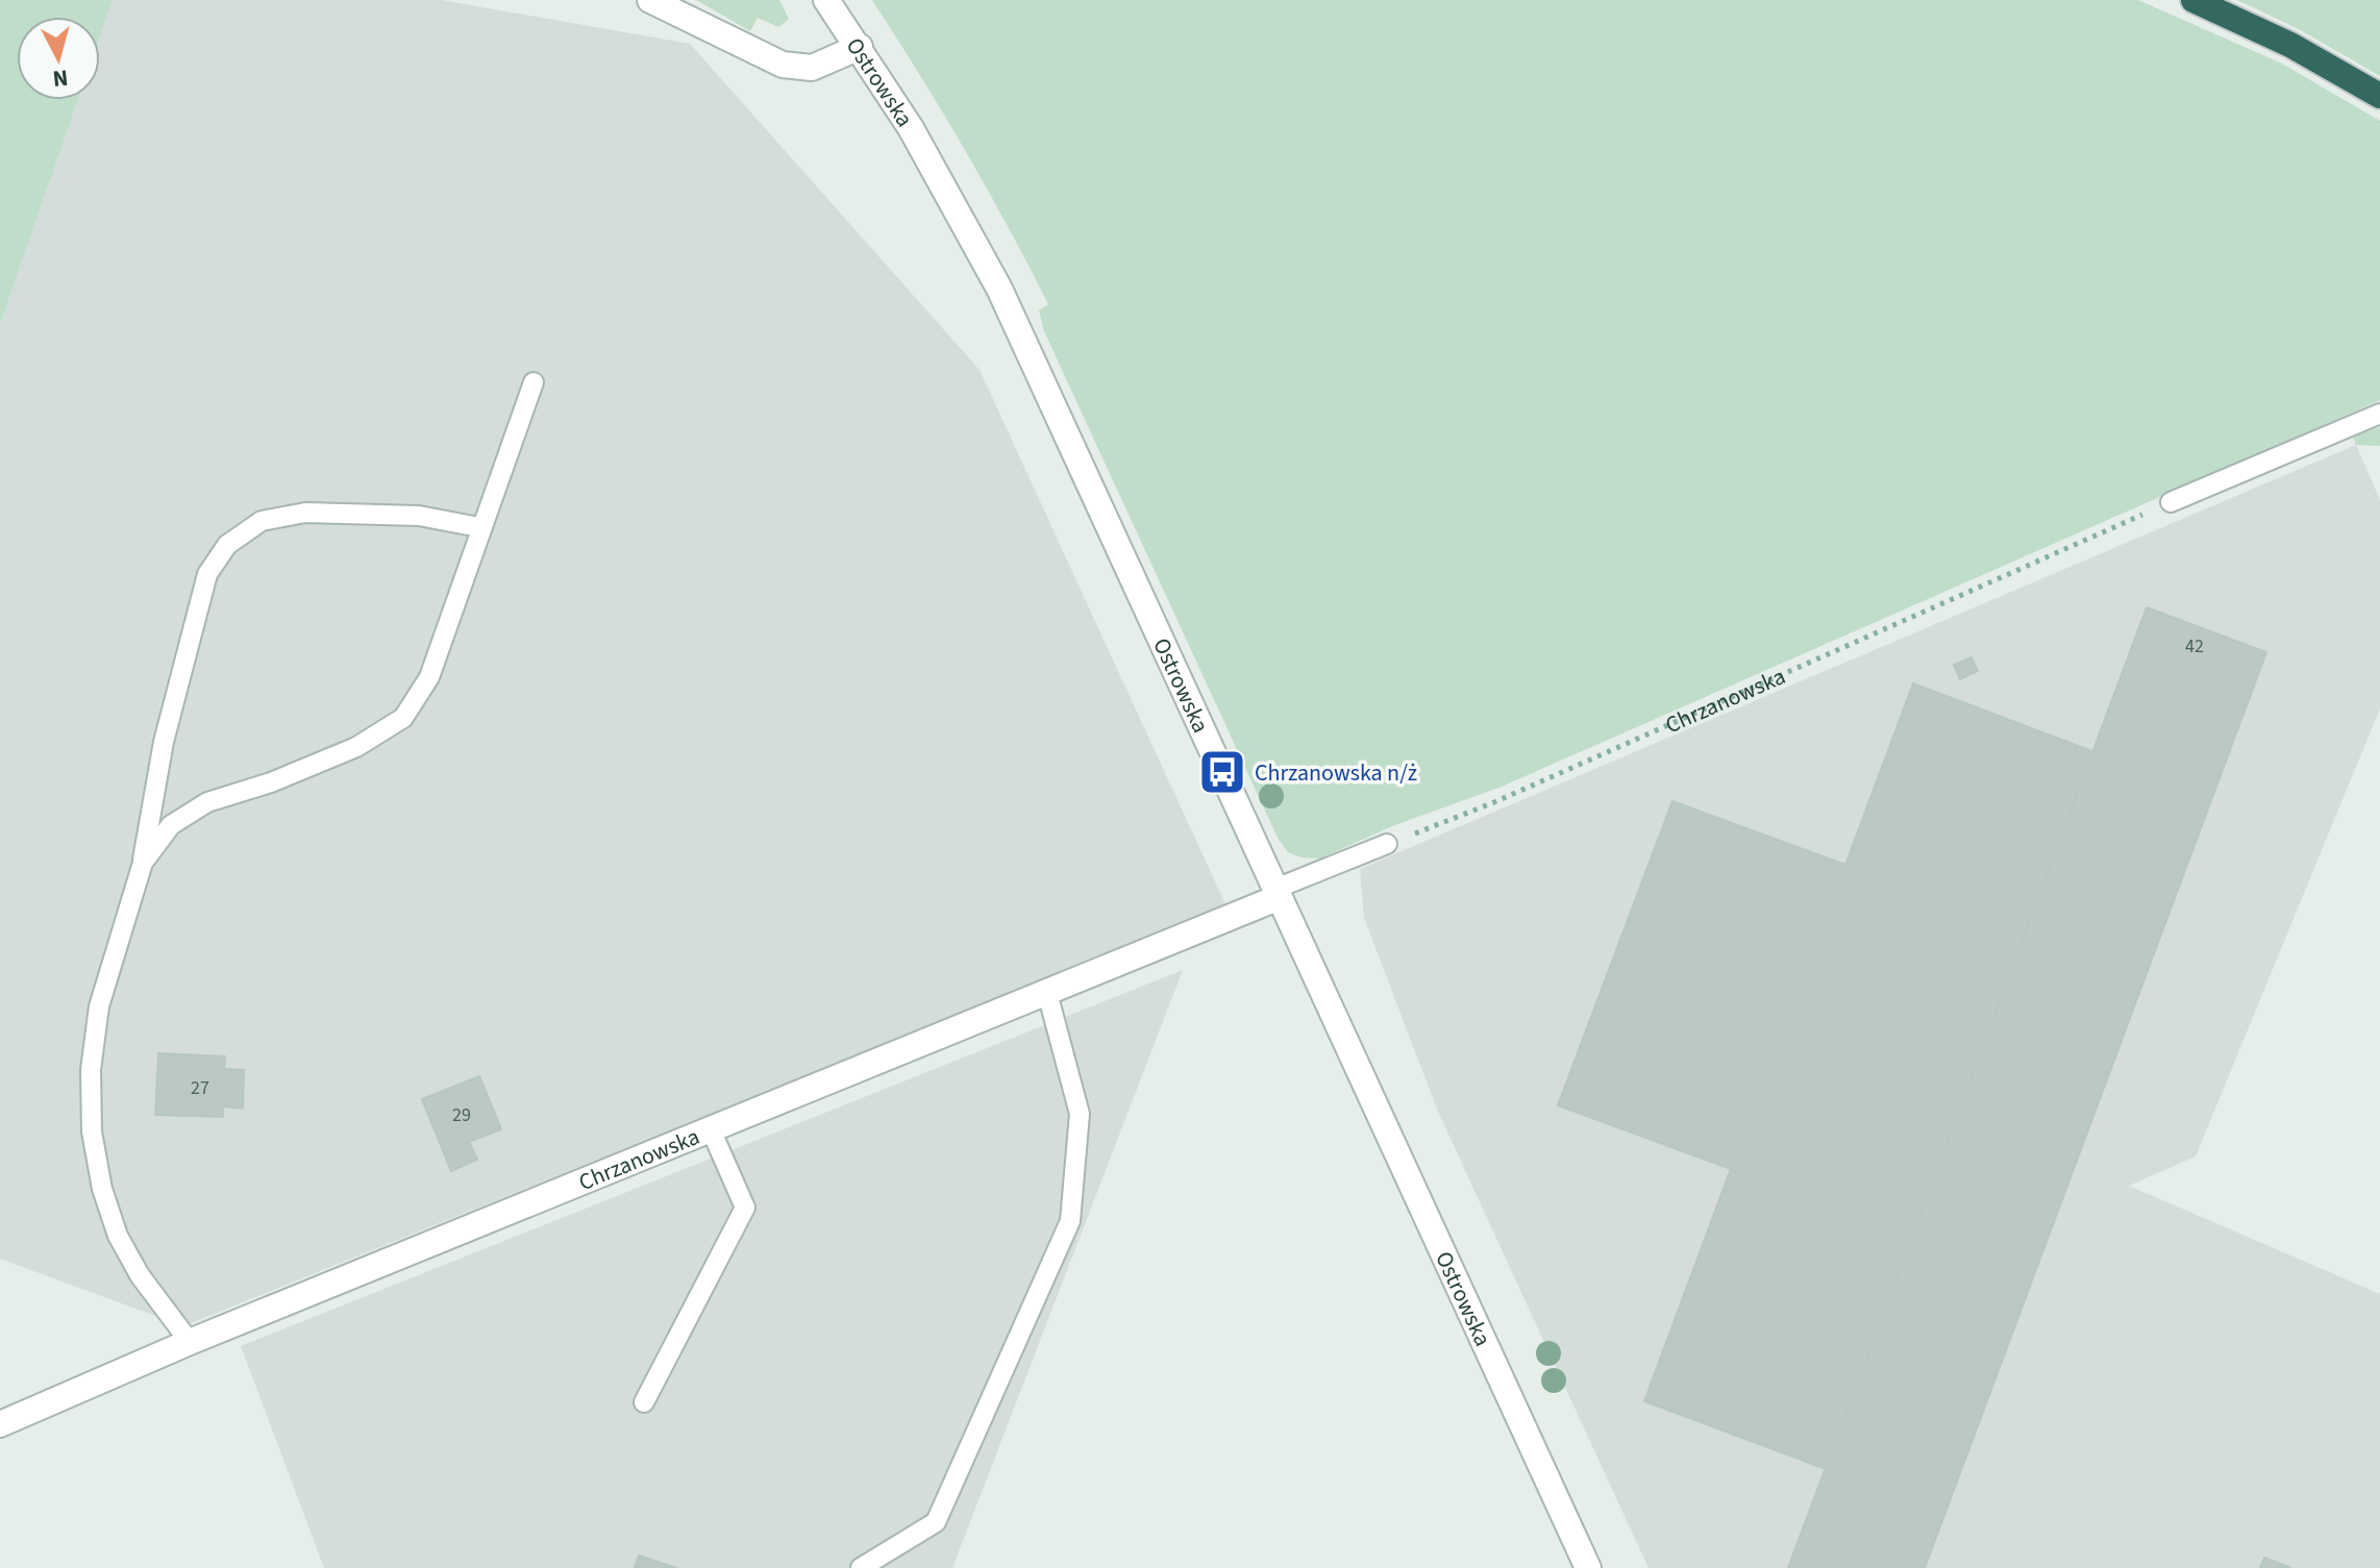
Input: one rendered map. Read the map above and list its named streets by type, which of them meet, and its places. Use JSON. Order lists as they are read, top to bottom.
{
  "streets": {
    "street": ["Ostrowska", "Chrzanowska"]
  },
  "crossings": [
    ["Ostrowska", "Chrzanowska"]
  ],
  "places": {
    "bus stop": ["Chrzanowska n/ż"]
  },
  "house_numbers": ["42", "27", "29"],
  "north": "bottom"
}
